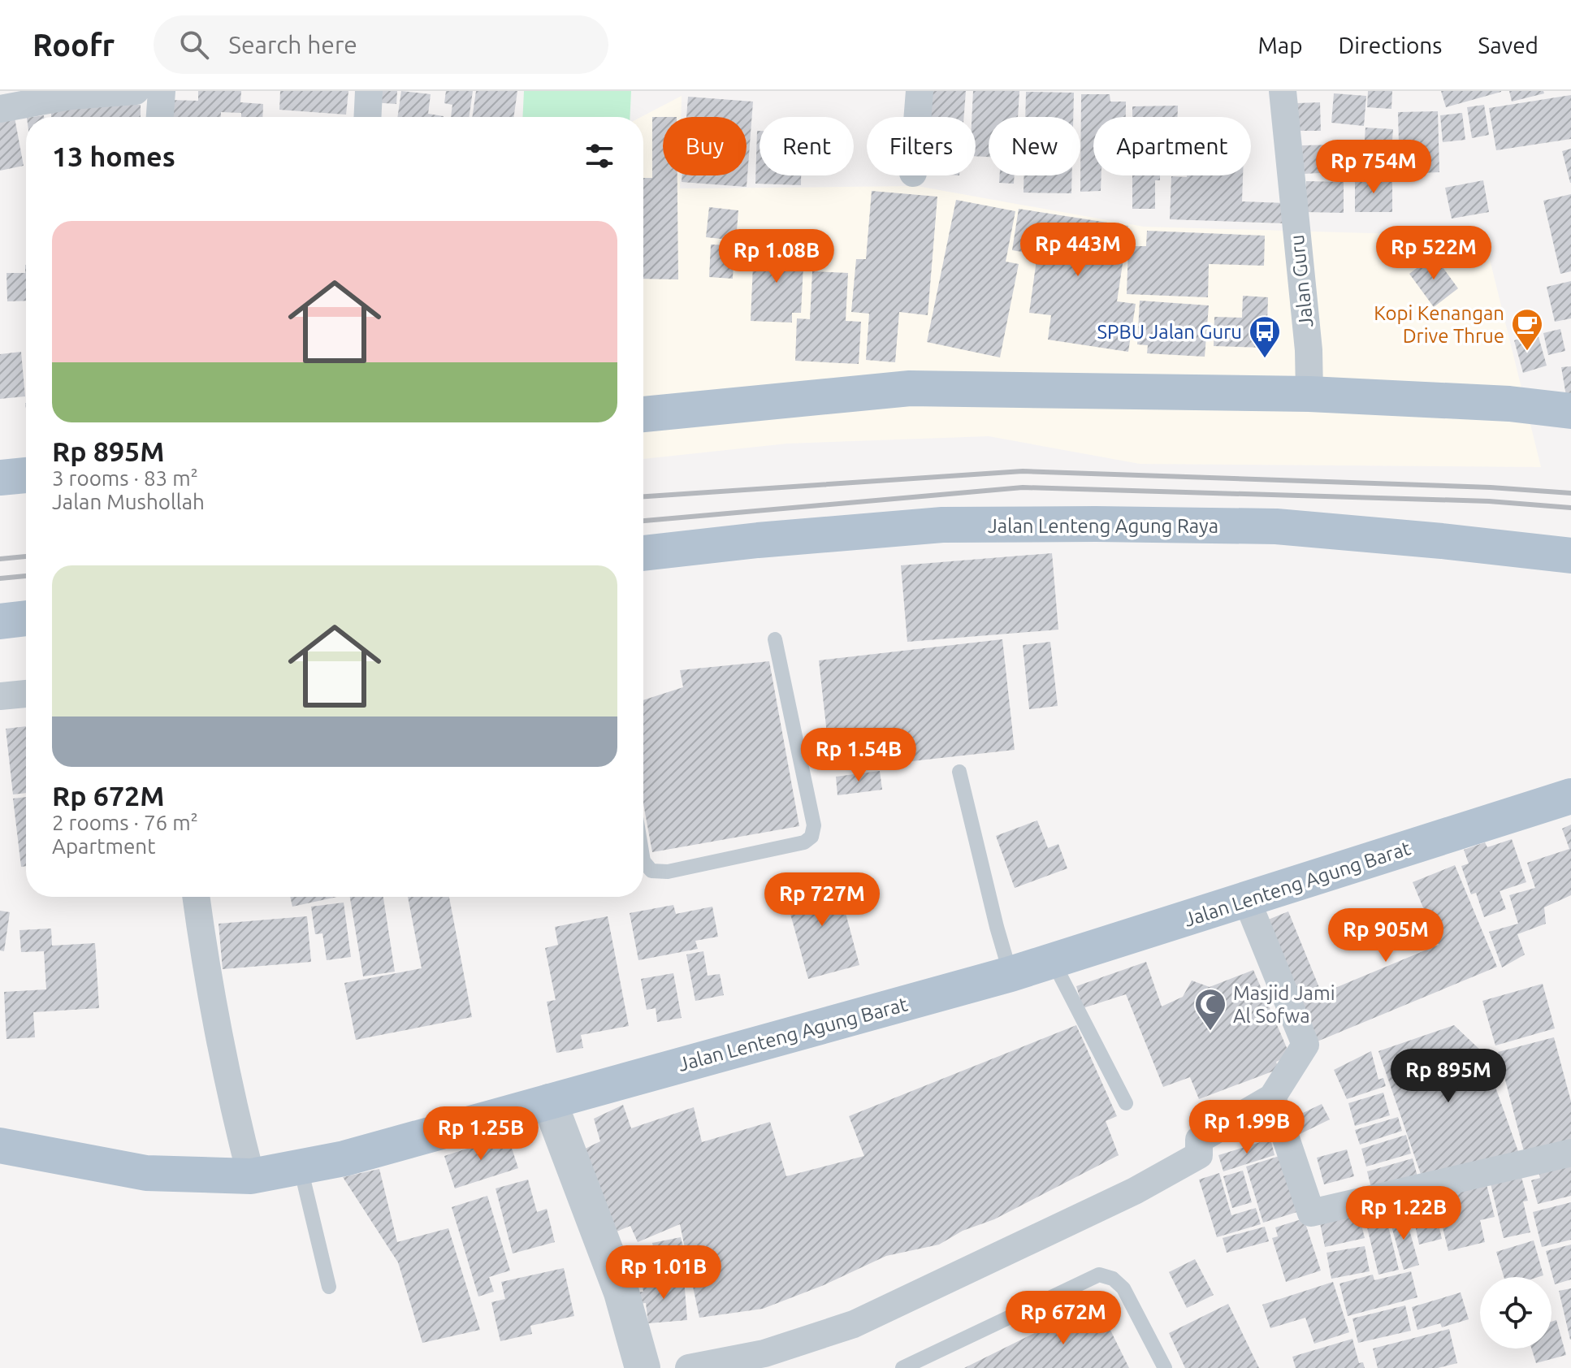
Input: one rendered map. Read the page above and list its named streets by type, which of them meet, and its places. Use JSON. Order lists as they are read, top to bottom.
{
  "streets": {
    "main road": ["Jalan Lenteng Agung Raya", "Jalan Lenteng Agung Barat"],
    "street": ["Jalan Guru"]
  },
  "places": {
    "cafe": ["Kopi Kenangan Drive Thrue"],
    "bus stop": ["SPBU Jalan Guru"],
    "mosque": ["Masjid Jami Al Sofwa"]
  },
  "page": {
    "header": "Roofr",
    "search": "Search here",
    "nav": ["Map", "Directions", "Saved"],
    "chip": [
      "Buy",
      "Rent",
      "Filters",
      "New",
      "Apartment"
    ],
    "heading": "13 homes",
    "price": [
      "Rp 754M",
      "Rp 443M",
      "Rp 522M",
      "Rp 1.08B",
      "Rp 1.54B",
      "Rp 727M",
      "Rp 905M",
      "Rp 895M",
      "Rp 1.99B",
      "Rp 1.25B",
      "Rp 1.22B",
      "Rp 1.01B",
      "Rp 672M"
    ],
    "list": [
      {
        "name": "Rp 895M",
        "note": "3 rooms · 83 m² · Jalan Mushollah"
      },
      {
        "name": "Rp 672M",
        "note": "2 rooms · 76 m² · Apartment"
      }
    ]
  }
}
